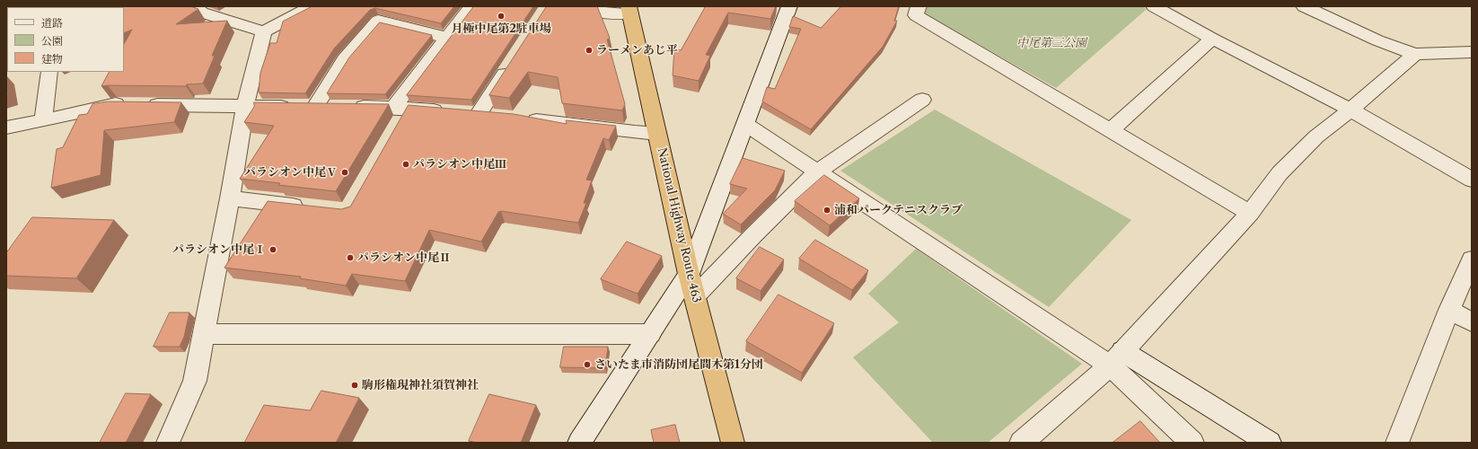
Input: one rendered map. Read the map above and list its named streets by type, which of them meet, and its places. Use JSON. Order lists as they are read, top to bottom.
{
  "streets": {
    "highway": ["National Highway Route 463"]
  },
  "parks": ["中尾第三公園"],
  "places": [
    "月極中尾第2駐車場",
    "ラーメンあじ平",
    "パラシオン中尾Ⅲ",
    "パラシオン中尾Ⅴ",
    "浦和パークテニスクラブ",
    "パラシオン中尾Ⅰ",
    "パラシオン中尾Ⅱ",
    "さいたま市消防団尾間木第1分団",
    "駒形権現神社須賀神社"
  ],
  "legend": ["道路", "公園", "建物"]
}
